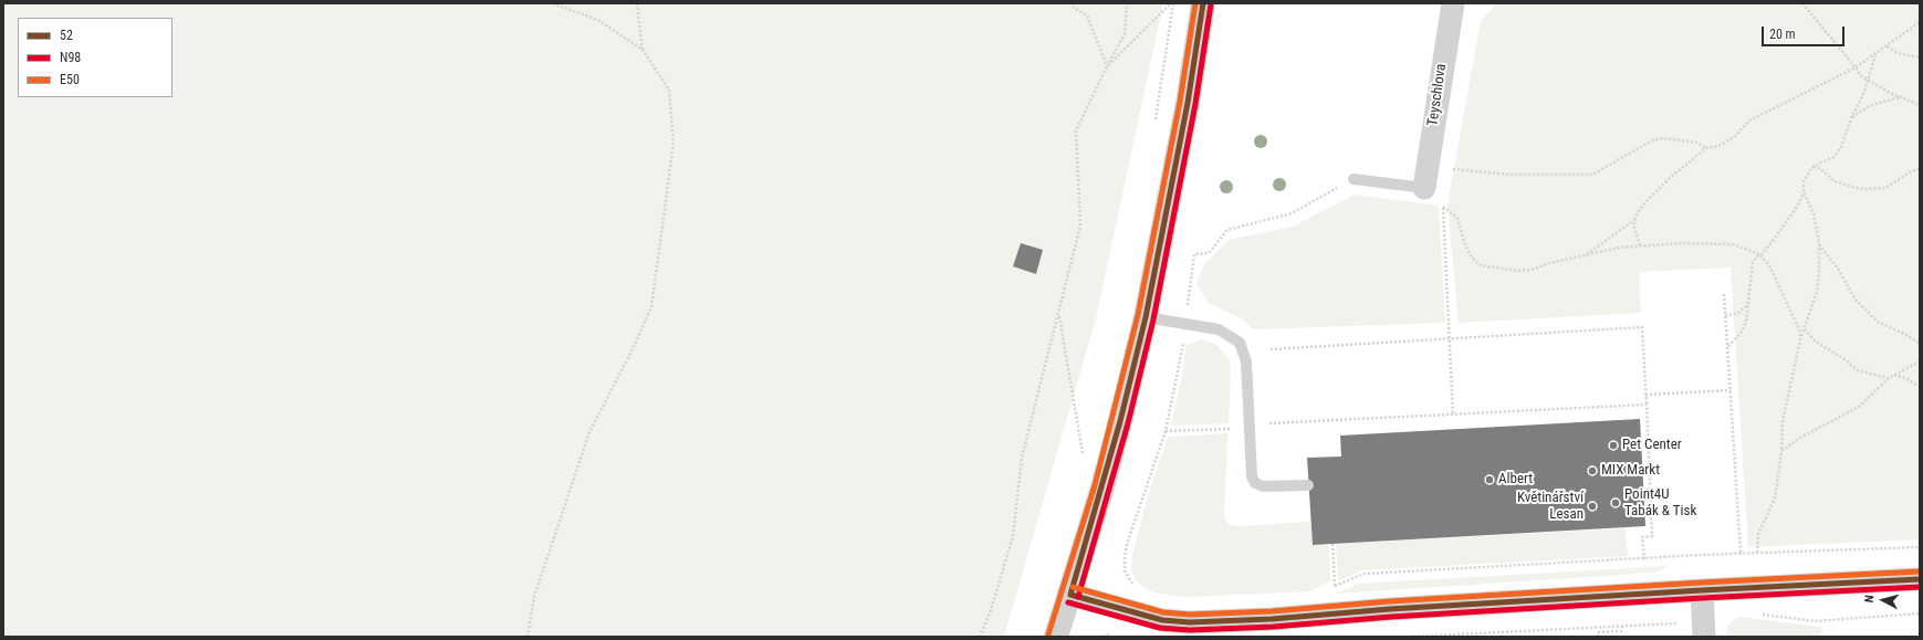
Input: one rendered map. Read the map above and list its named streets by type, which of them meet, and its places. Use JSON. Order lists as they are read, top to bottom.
{
  "streets": {
    "street": ["Teyschlova"]
  },
  "places": [
    "Pet Center",
    "MIX Markt",
    "Albert",
    "Point4U Tabák & Tisk",
    "Květinářství Lesan"
  ],
  "lines": ["transit line 52", "transit line E50", "transit line N98"],
  "legend": ["52", "N98", "E50"],
  "scale_bar": "20 m",
  "north": "left"
}
